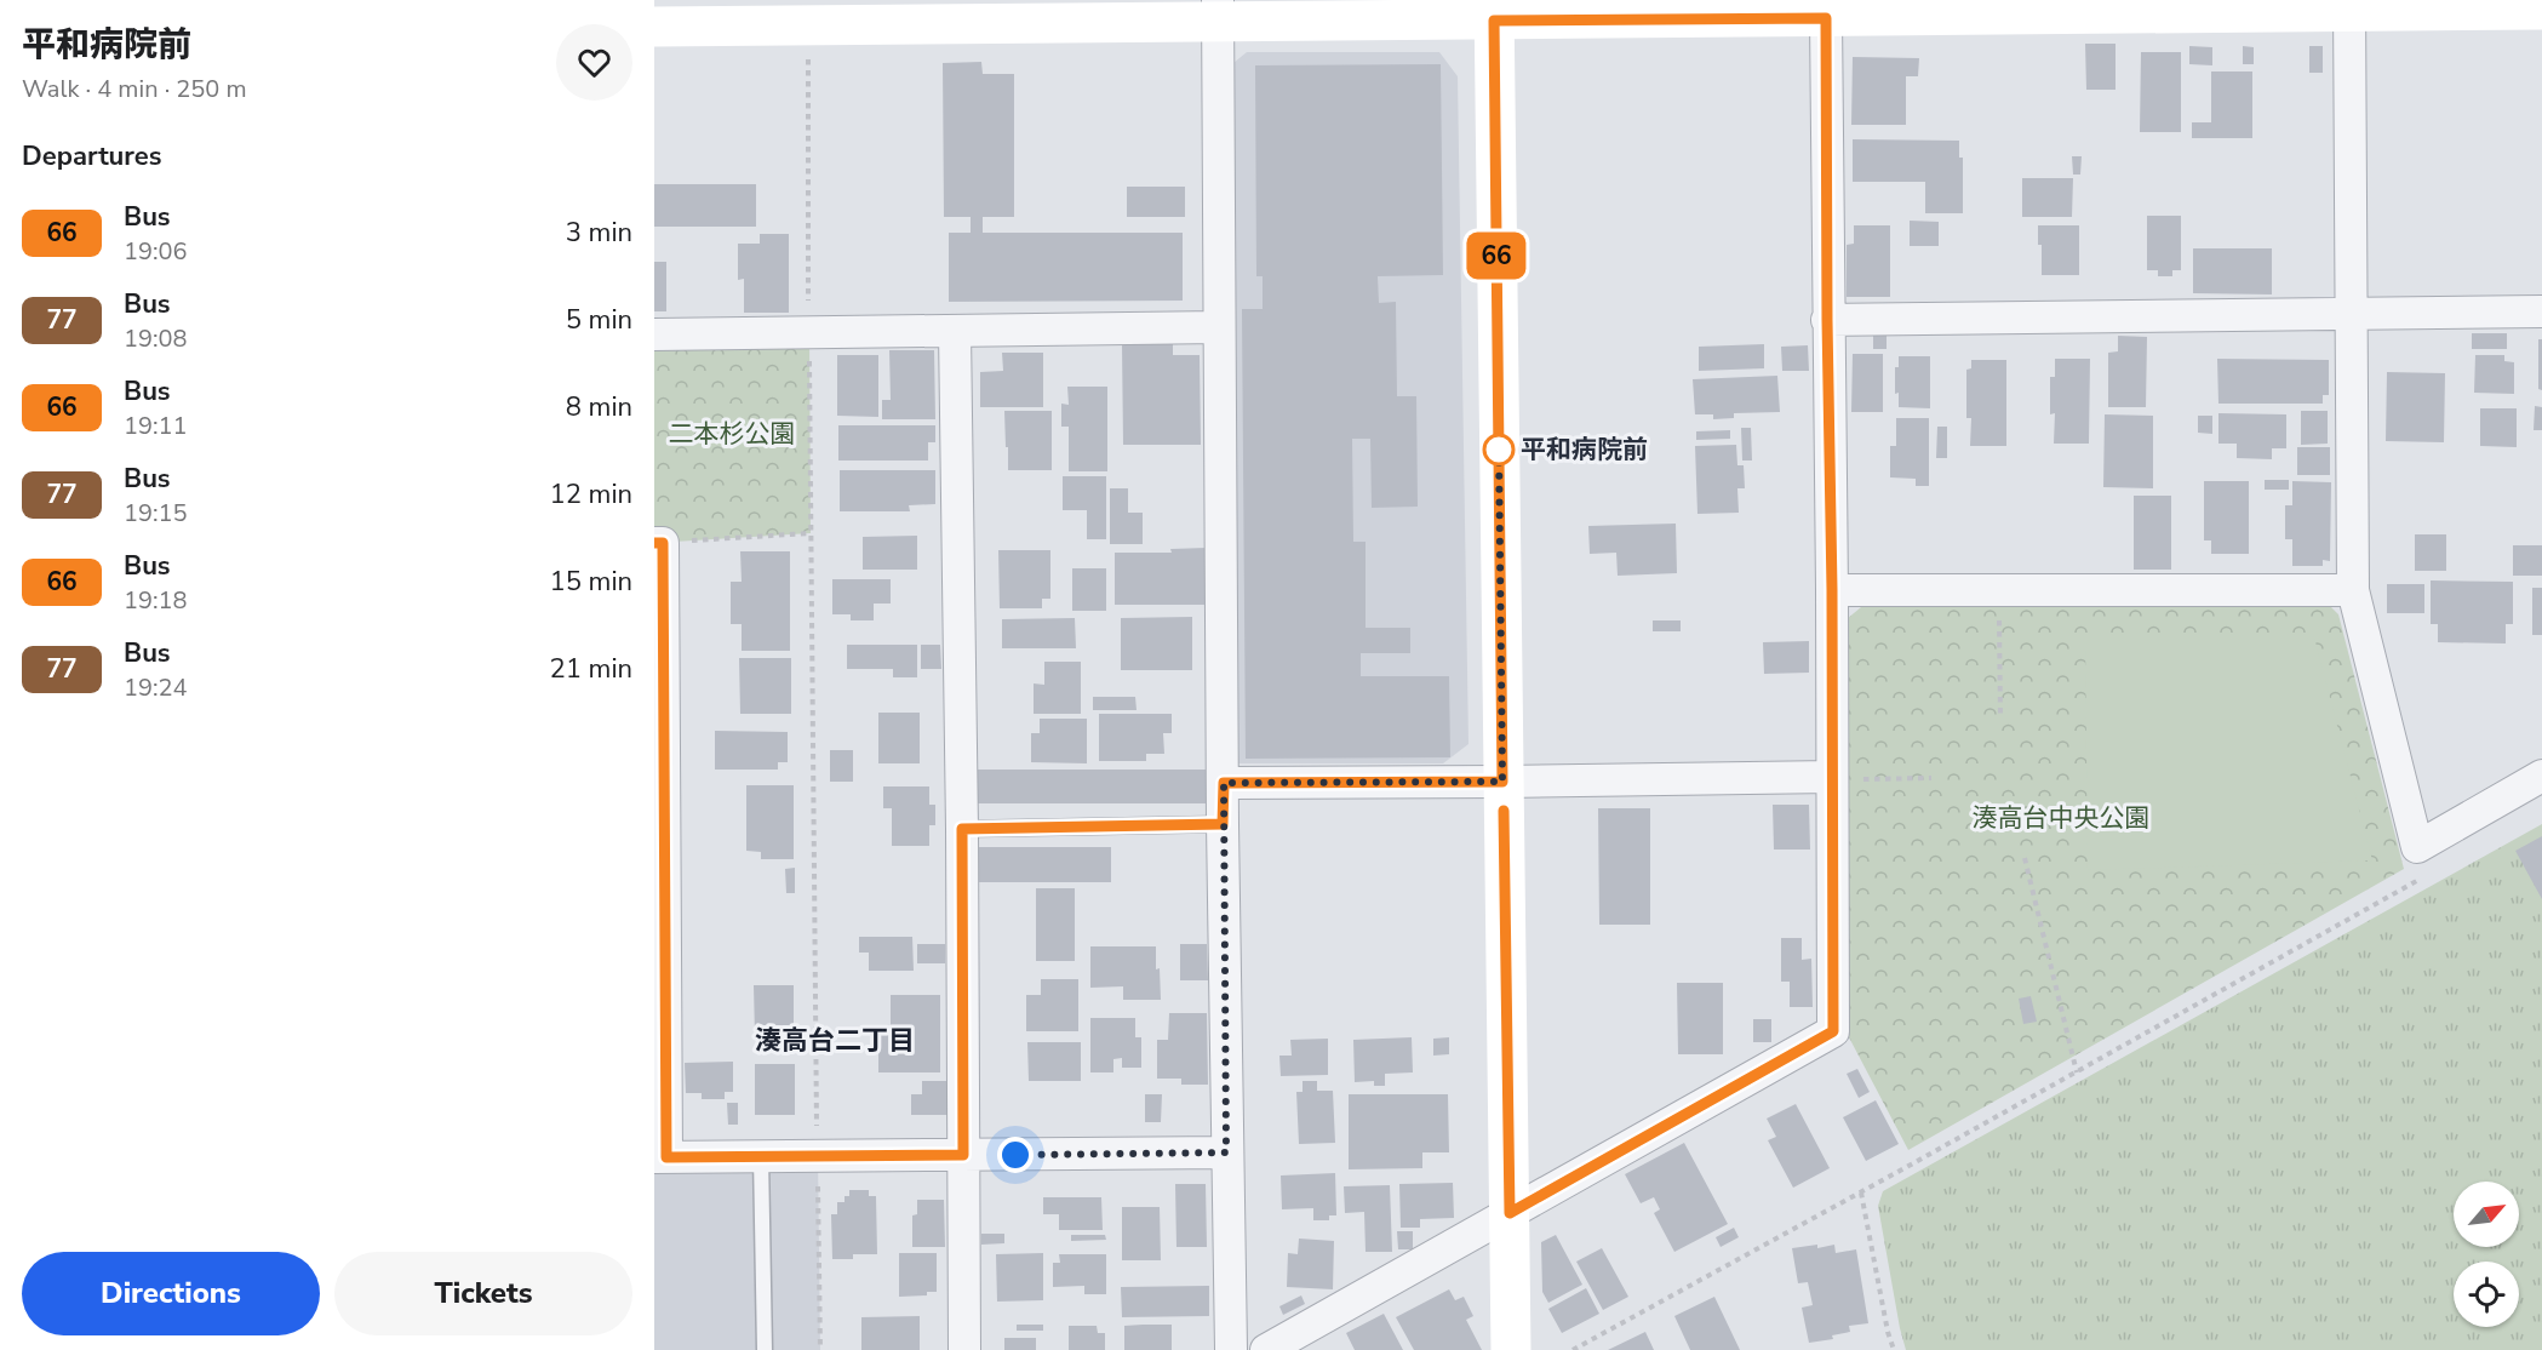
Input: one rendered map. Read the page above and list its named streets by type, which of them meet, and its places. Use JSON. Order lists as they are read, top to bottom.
{
  "districts": ["湊高台二丁目"],
  "parks": ["二本杉公園", "湊高台中央公園"],
  "places": ["平和病院前"],
  "lines": ["bus line 66"],
  "north": "top right",
  "page": {
    "heading": [
      ["平和病院前", "Walk · 4 min · 250 m"],
      "Departures"
    ],
    "on_map": "66",
    "list": [
      {
        "mark": "66",
        "name": "Bus",
        "note": "19:06",
        "value": "3 min"
      },
      {
        "mark": "77",
        "name": "Bus",
        "note": "19:08",
        "value": "5 min"
      },
      {
        "mark": "66",
        "name": "Bus",
        "note": "19:11",
        "value": "8 min"
      },
      {
        "mark": "77",
        "name": "Bus",
        "note": "19:15",
        "value": "12 min"
      },
      {
        "mark": "66",
        "name": "Bus",
        "note": "19:18",
        "value": "15 min"
      },
      {
        "mark": "77",
        "name": "Bus",
        "note": "19:24",
        "value": "21 min"
      }
    ],
    "buttons": ["Directions", "Tickets"]
  }
}
